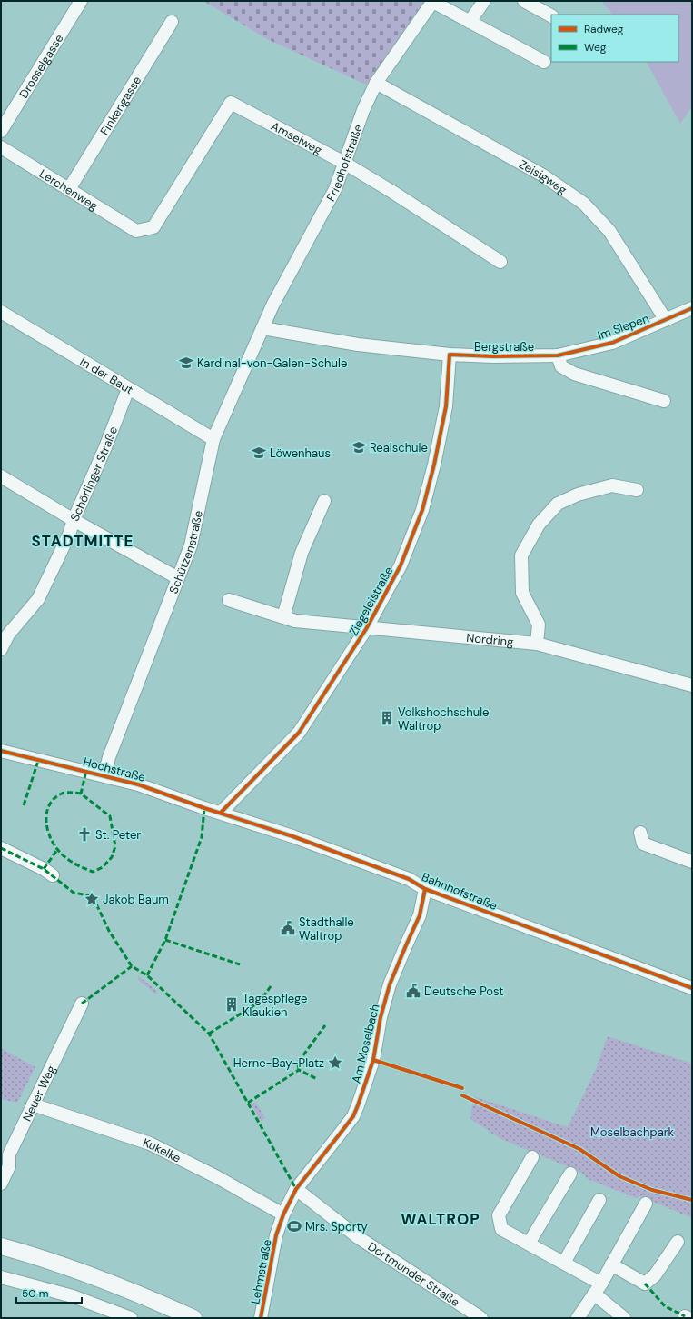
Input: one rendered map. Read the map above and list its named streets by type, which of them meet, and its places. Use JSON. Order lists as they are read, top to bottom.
{
  "streets": {
    "street": [
      "Drosselgasse",
      "Finkengasse",
      "Amselweg",
      "Friedhofstraße",
      "Zeisigweg",
      "Lerchenweg",
      "Im Siepen",
      "Bergstraße",
      "In der Baut",
      "Schörlinger Straße",
      "Schützenstraße",
      "Ziegeleistraße",
      "Nordring",
      "Hochstraße",
      "Bahnhofstraße",
      "Am Moselbach",
      "Neuer Weg",
      "Kukelke",
      "Lehmstraße",
      "Dortmunder Straße"
    ]
  },
  "crossings": [
    ["Finkengasse", "Lerchenweg"],
    ["Amselweg", "Friedhofstraße"],
    ["Amselweg", "Lerchenweg"],
    ["Friedhofstraße", "Zeisigweg"],
    ["Friedhofstraße", "Bergstraße"],
    ["Friedhofstraße", "Schützenstraße"],
    ["Zeisigweg", "Im Siepen"],
    ["Im Siepen", "Bergstraße"],
    ["Bergstraße", "Schützenstraße"],
    ["Bergstraße", "Ziegeleistraße"],
    ["In der Baut", "Schörlinger Straße"],
    ["In der Baut", "Schützenstraße"],
    ["Schützenstraße", "Hochstraße"],
    ["Ziegeleistraße", "Nordring"],
    ["Ziegeleistraße", "Hochstraße"],
    ["Ziegeleistraße", "Bahnhofstraße"],
    ["Hochstraße", "Bahnhofstraße"],
    ["Bahnhofstraße", "Am Moselbach"],
    ["Am Moselbach", "Lehmstraße"],
    ["Am Moselbach", "Dortmunder Straße"],
    ["Neuer Weg", "Kukelke"],
    ["Kukelke", "Lehmstraße"],
    ["Lehmstraße", "Dortmunder Straße"]
  ],
  "districts": ["STADTMITTE", "WALTROP"],
  "parks": ["Moselbachpark"],
  "places": {
    "school or university": ["Kardinal-von-Galen-Schule", "Realschule", "Löwenhaus"],
    "building": ["Volkshochschule Waltrop", "Tagespflege Klaukien"],
    "church": ["St. Peter"],
    "place": ["Jakob Baum", "Herne-Bay-Platz"],
    "public building": ["Stadthalle Waltrop", "Deutsche Post"],
    "sports": ["Mrs. Sporty"]
  },
  "legend": ["Radweg", "Weg"],
  "scale_bar": "50 m"
}
